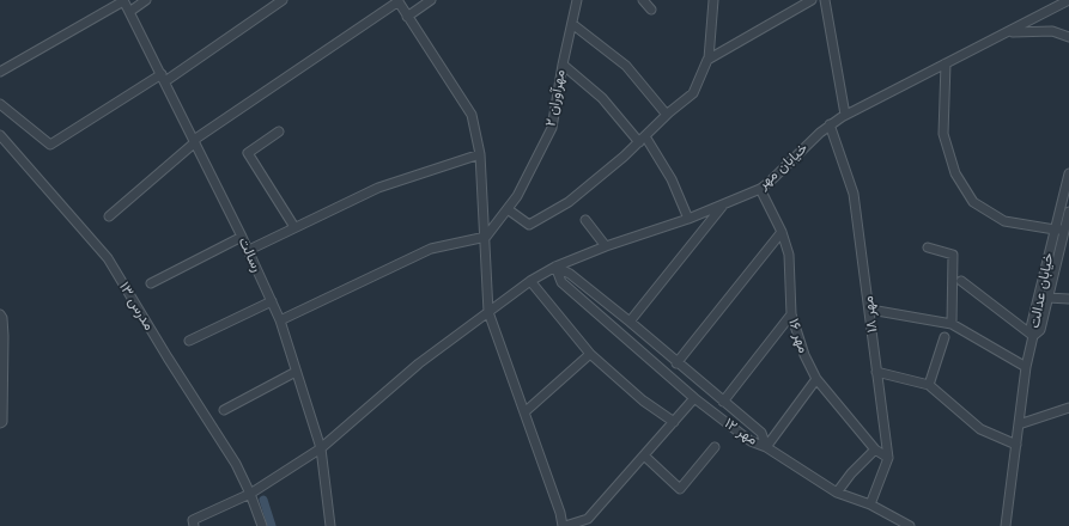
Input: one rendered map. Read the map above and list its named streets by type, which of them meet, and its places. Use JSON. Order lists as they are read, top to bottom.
{
  "streets": {
    "street": [
      "مهرآوران ۲",
      "خیابان مهر",
      "رسالت",
      "خیابان عدالت",
      "مدرس ۱۳",
      "مهر ۱۸",
      "مهر ۱۶",
      "مهر ۱۲"
    ]
  },
  "crossings": [
    ["خیابان مهر", "رسالت"],
    ["خیابان مهر", "مدرس ۱۳"],
    ["خیابان مهر", "مهر ۱۸"],
    ["خیابان مهر", "مهر ۱۶"],
    ["خیابان مهر", "مهر ۱۲"],
    ["مهر ۱۸", "مهر ۱۶"]
  ]
}
